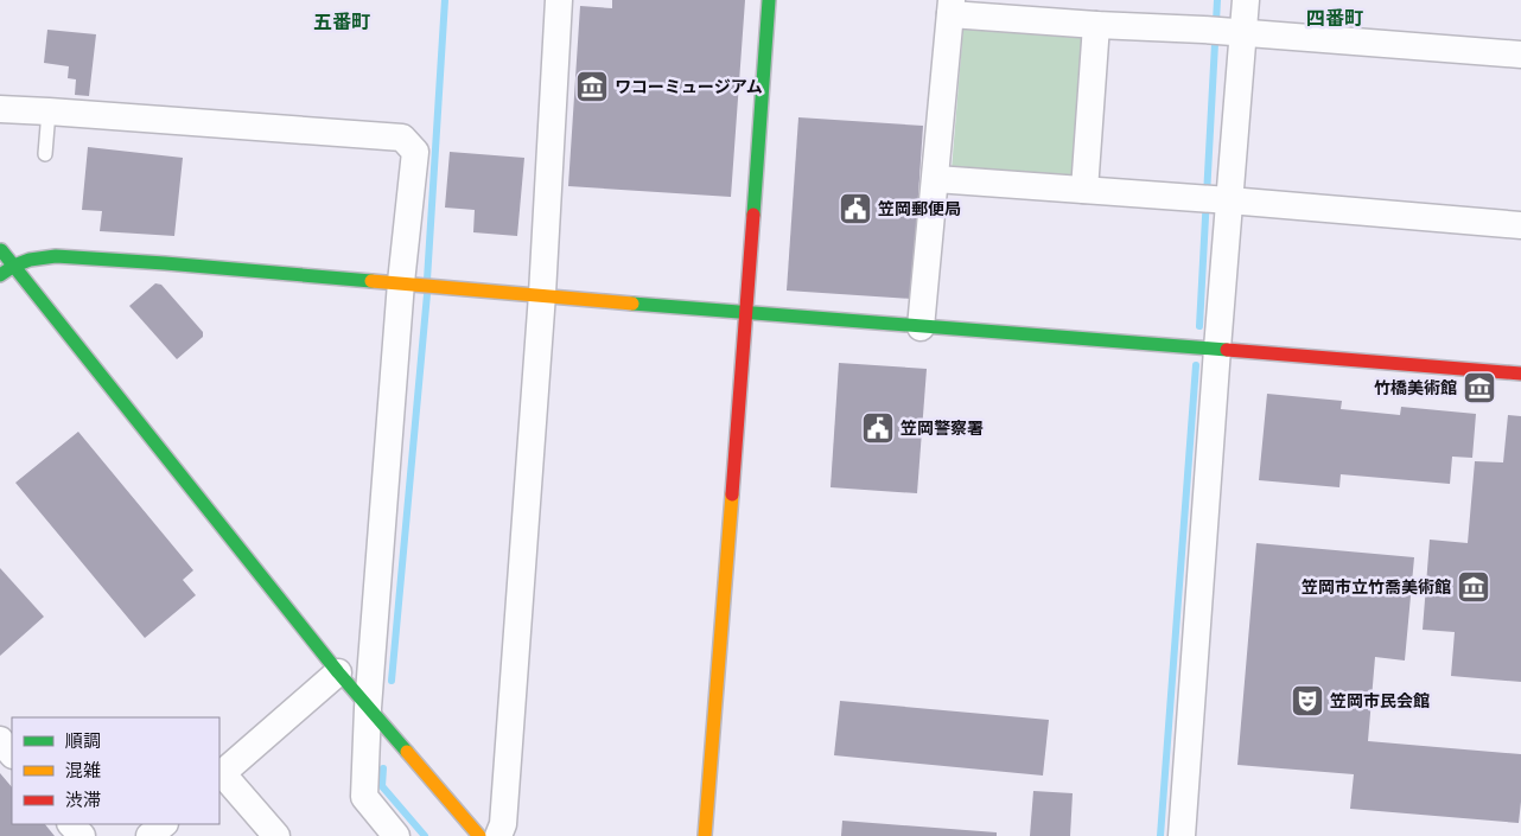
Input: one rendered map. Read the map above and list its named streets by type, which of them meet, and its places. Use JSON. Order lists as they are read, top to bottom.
{
  "districts": ["四番町", "五番町"],
  "places": {
    "museum": ["ワコーミュージアム", "竹橋美術館", "笠岡市立竹喬美術館"],
    "public building": ["笠岡郵便局", "笠岡警察署"],
    "theatre": ["笠岡市民会館"]
  },
  "legend": ["順調", "混雑", "渋滞"]
}
